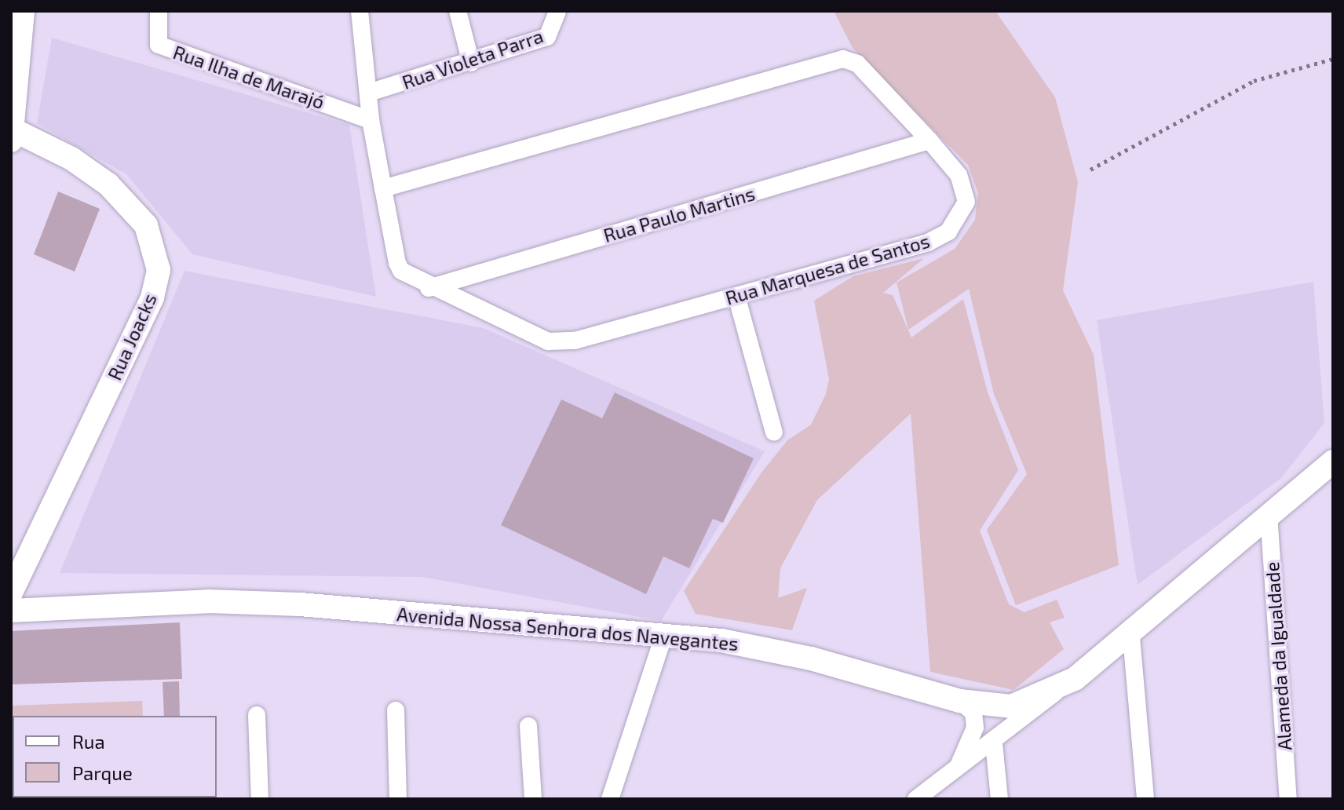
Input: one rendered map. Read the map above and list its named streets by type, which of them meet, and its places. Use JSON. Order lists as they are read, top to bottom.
{
  "streets": {
    "main road": ["Rua Joacks", "Avenida Nossa Senhora dos Navegantes"],
    "street": [
      "Rua Violeta Parra",
      "Rua Ilha de Marajó",
      "Rua Paulo Martins",
      "Rua Marquesa de Santos",
      "Alameda da Igualdade"
    ]
  },
  "crossings": [
    ["Rua Violeta Parra", "Rua Marquesa de Santos"],
    ["Rua Ilha de Marajó", "Rua Marquesa de Santos"],
    ["Rua Paulo Martins", "Rua Marquesa de Santos"],
    ["Avenida Nossa Senhora dos Navegantes", "Alameda da Igualdade"]
  ],
  "legend": ["Rua", "Parque"]
}
